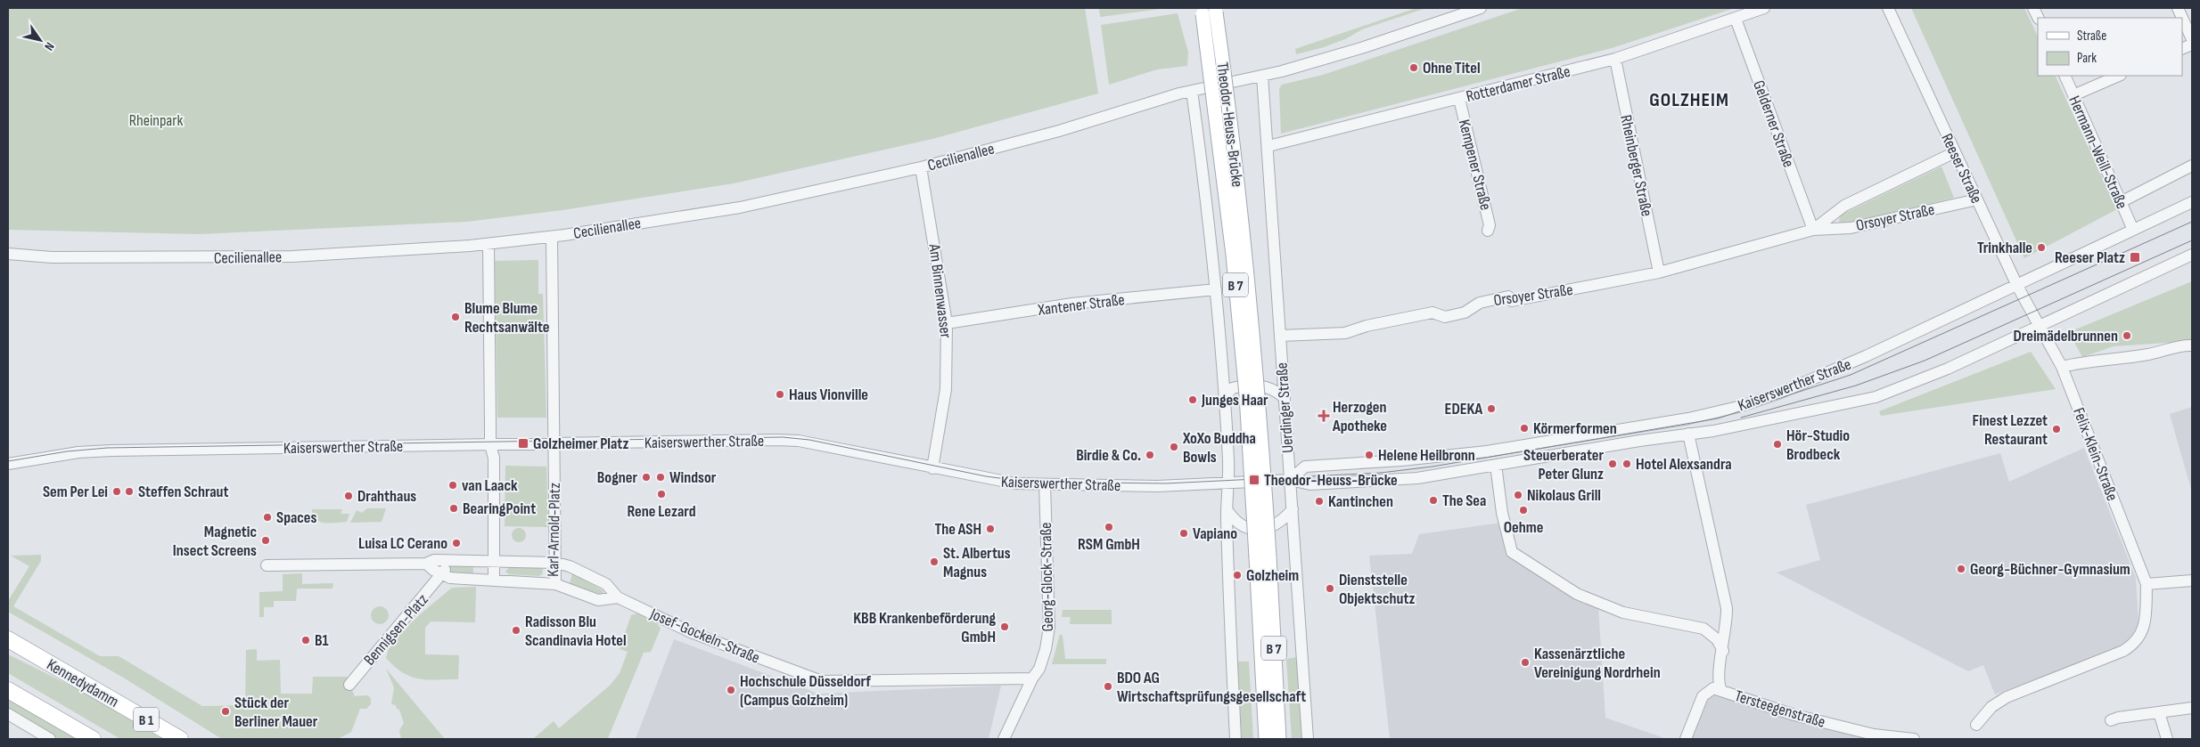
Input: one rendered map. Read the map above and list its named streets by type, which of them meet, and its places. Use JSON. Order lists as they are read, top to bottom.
{
  "streets": {
    "highway": ["Kennedydamm", "B 1"],
    "main road": ["Theodor-Heuss-Brücke", "B 7"],
    "street": [
      "Rotterdamer Straße",
      "Gelderner Straße",
      "Hermann-Weill-Straße",
      "Cecilienallee",
      "Kempener Straße",
      "Rheinberger Straße",
      "Reeser Straße",
      "Orsoyer Straße",
      "Am Binnenwasser",
      "Xantener Straße",
      "Kaiserswerther Straße",
      "Uerdinger Straße",
      "Felix-Klein-Straße",
      "Karl-Arnold-Platz",
      "Georg-Glock-Straße",
      "Bennigsen-Platz",
      "Josef-Gockeln-Straße",
      "Tersteegenstraße"
    ]
  },
  "crossings": [
    ["Rotterdamer Straße", "Gelderner Straße"],
    ["Rotterdamer Straße", "Kempener Straße"],
    ["Rotterdamer Straße", "Rheinberger Straße"],
    ["Rotterdamer Straße", "Uerdinger Straße"],
    ["Gelderner Straße", "Orsoyer Straße"],
    ["Theodor-Heuss-Brücke", "B 7"],
    ["Hermann-Weill-Straße", "Kaiserswerther Straße"],
    ["Cecilienallee", "Am Binnenwasser"],
    ["Rheinberger Straße", "Orsoyer Straße"],
    ["Reeser Straße", "Orsoyer Straße"],
    ["Reeser Straße", "Kaiserswerther Straße"],
    ["Reeser Straße", "Felix-Klein-Straße"],
    ["Orsoyer Straße", "Uerdinger Straße"],
    ["Am Binnenwasser", "Xantener Straße"],
    ["Am Binnenwasser", "Kaiserswerther Straße"],
    ["Kaiserswerther Straße", "Uerdinger Straße"],
    ["Kaiserswerther Straße", "Felix-Klein-Straße"],
    ["Kaiserswerther Straße", "Karl-Arnold-Platz"],
    ["Kaiserswerther Straße", "Georg-Glock-Straße"],
    ["Kaiserswerther Straße", "Tersteegenstraße"],
    ["Karl-Arnold-Platz", "Bennigsen-Platz"],
    ["Karl-Arnold-Platz", "Josef-Gockeln-Straße"],
    ["Georg-Glock-Straße", "Josef-Gockeln-Straße"]
  ],
  "districts": ["GOLZHEIM"],
  "parks": ["Rheinpark"],
  "places": {
    "other": [
      "Ohne Titel",
      "Trinkhalle",
      "Blume Blume Rechtsanwälte",
      "Dreimädelbrunnen",
      "Haus Vionville",
      "Junges Haar",
      "EDEKA",
      "Körmerformen",
      "Finest Lezzet Restaurant",
      "Hör-Studio Brodbeck",
      "XoXo Buddha Bowls",
      "Birdie & Co.",
      "Helene Heilbronn",
      "Steuerberater Peter Glunz",
      "Hotel Alexsandra",
      "Bogner",
      "Windsor",
      "van Laack",
      "Sem Per Lei",
      "Steffen Schraut",
      "Rene Lezard",
      "Nikolaus Grill",
      "Drahthaus",
      "The Sea",
      "Kantinchen",
      "BearingPoint",
      "Oehme",
      "Spaces",
      "RSM GmbH",
      "The ASH",
      "Vapiano",
      "Magnetic Insect Screens",
      "Luisa LC Cerano",
      "St. Albertus Magnus",
      "Georg-Büchner-Gymnasium",
      "Golzheim",
      "Dienststelle Objektschutz",
      "KBB Krankenbeförderung GmbH",
      "Radisson Blu Scandinavia Hotel",
      "B1",
      "Kassenärztliche Vereinigung Nordrhein",
      "BDO AG Wirtschaftsprüfungsgesellschaft",
      "Hochschule Düsseldorf (Campus Golzheim)",
      "Stück der Berliner Mauer"
    ],
    "transit": ["Reeser Platz", "Golzheimer Platz", "Theodor-Heuss-Brücke"],
    "health": ["Herzogen Apotheke"]
  },
  "legend": ["Straße", "Park"],
  "north": "bottom right"
}
